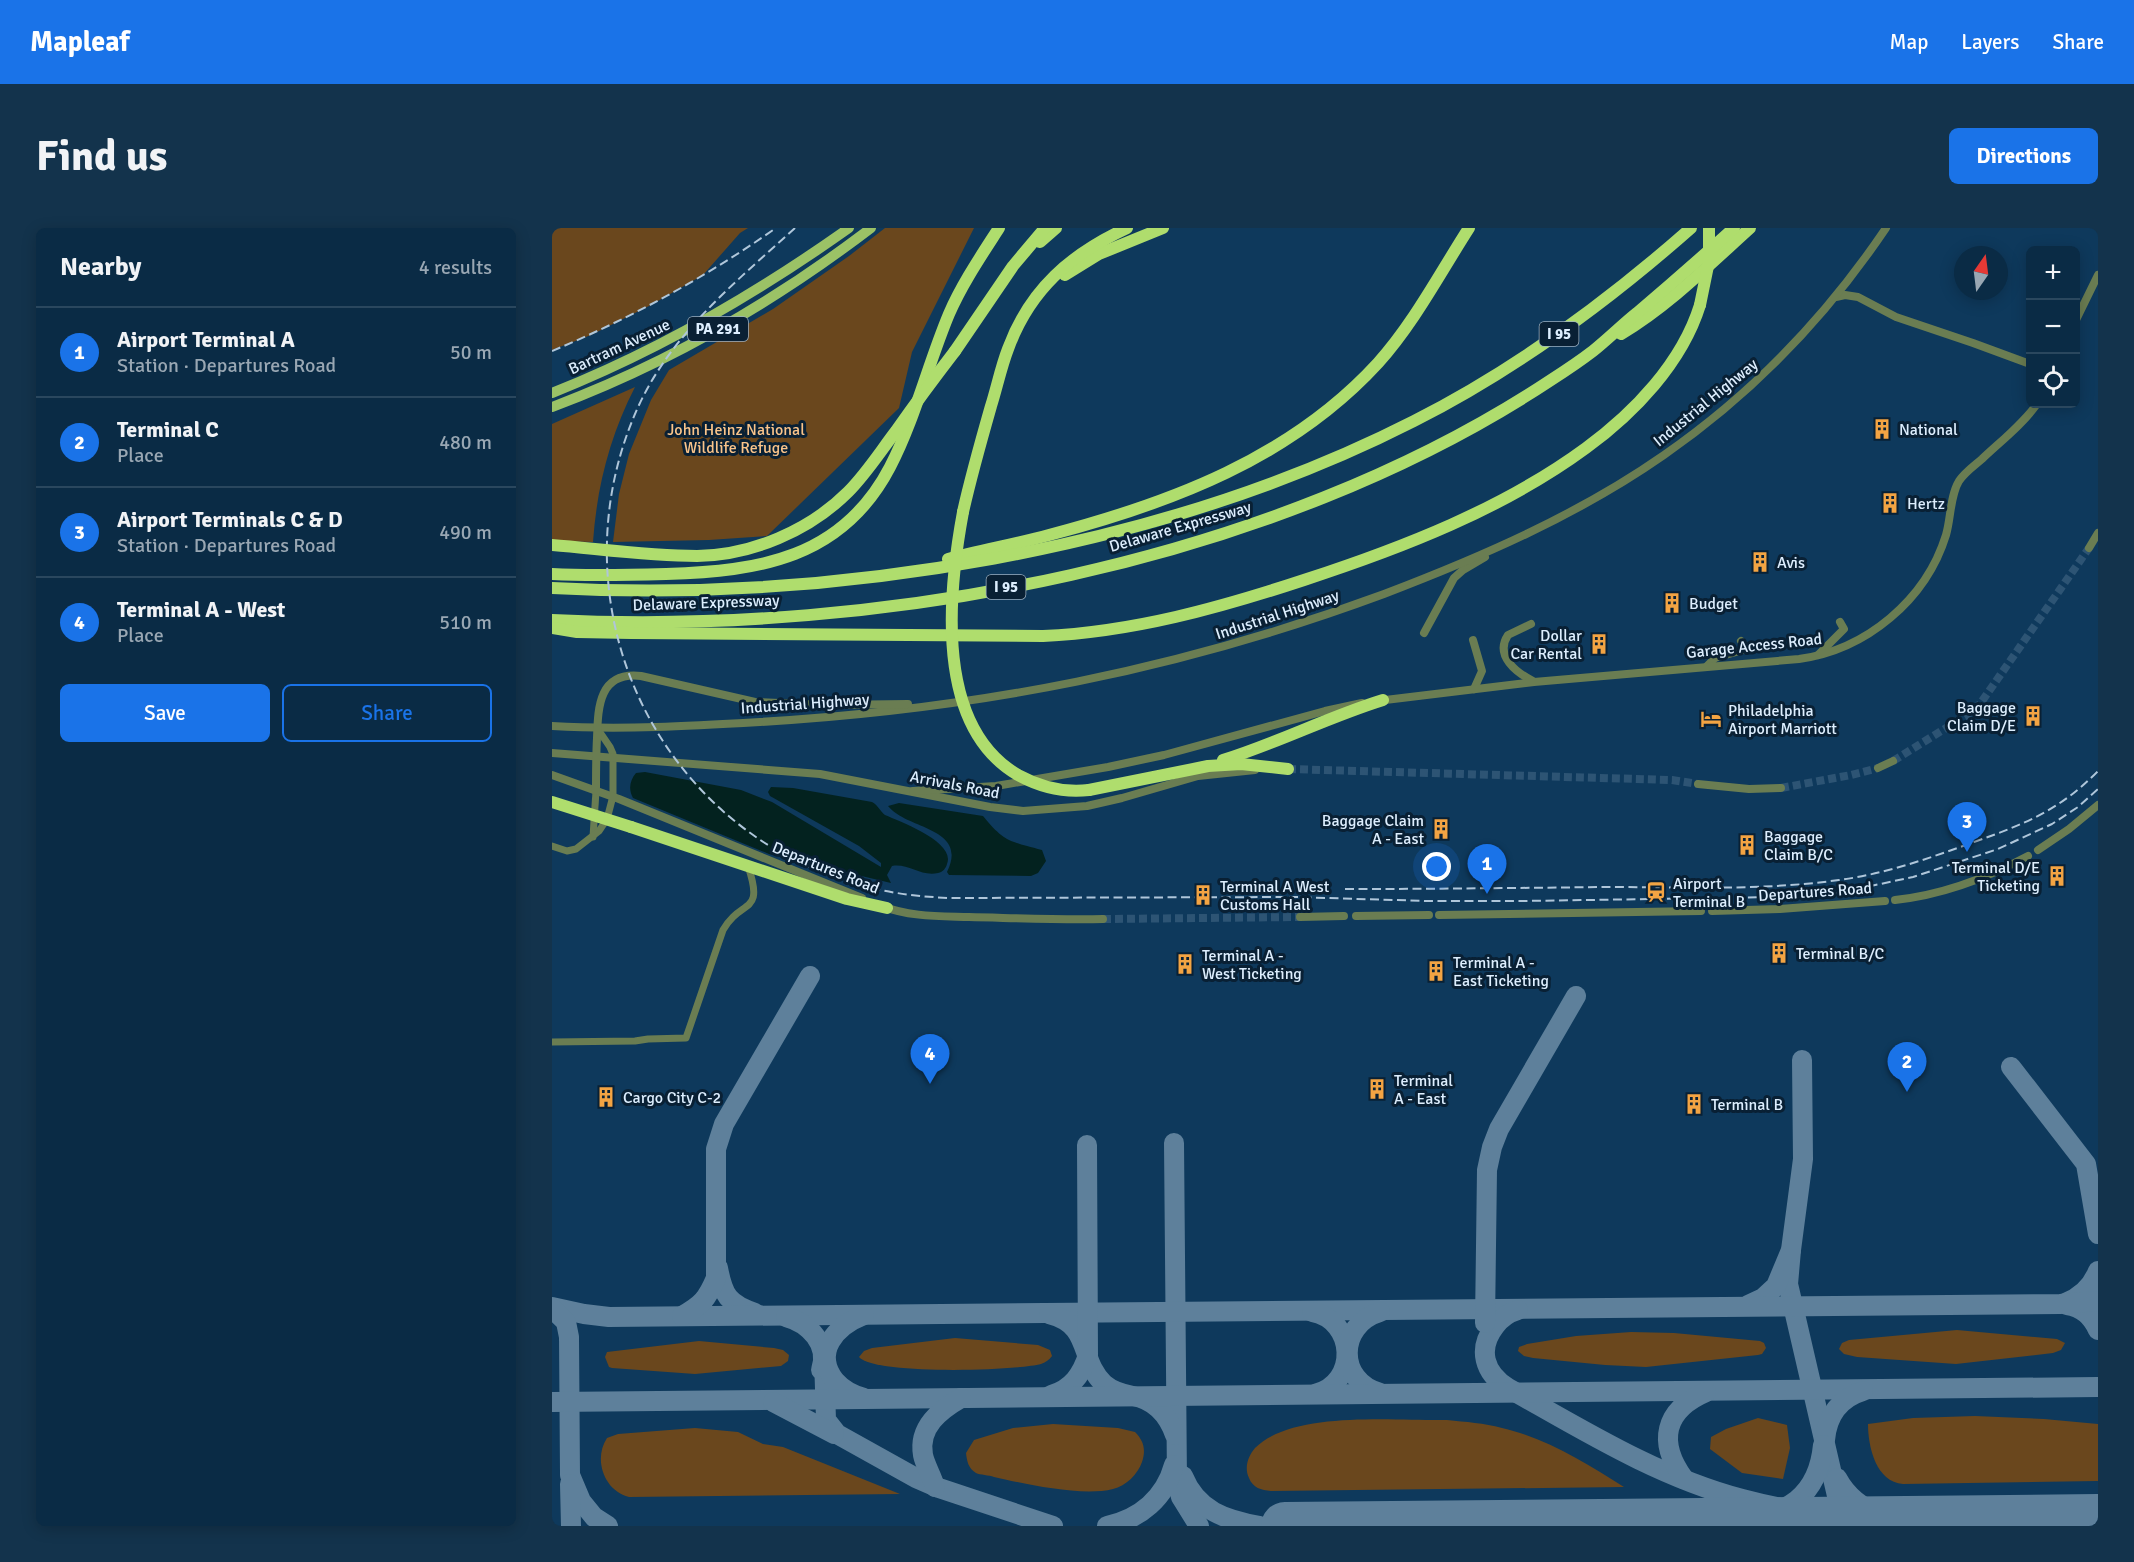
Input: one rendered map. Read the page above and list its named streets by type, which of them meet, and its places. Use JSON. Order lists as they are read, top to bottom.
{
  "streets": {
    "highway": ["I 95", "Delaware Expressway"],
    "main road": ["PA 291", "Bartram Avenue"],
    "street": [
      "Industrial Highway",
      "Garage Access Road",
      "Arrivals Road",
      "Departures Road"
    ]
  },
  "crossings": [
    ["Garage Access Road", "Arrivals Road"]
  ],
  "parks": ["John Heinz National Wildlife Refuge"],
  "places": {
    "building": [
      "National",
      "Hertz",
      "Avis",
      "Budget",
      "Dollar Car Rental",
      "Baggage Claim D/E",
      "Baggage Claim A - East",
      "Baggage Claim B/C",
      "Terminal D/E Ticketing",
      "Terminal A West Customs Hall",
      "Terminal B/C",
      "Terminal A - West Ticketing",
      "Terminal A - East Ticketing",
      "Terminal A - East",
      "Cargo City C-2",
      "Terminal B"
    ],
    "hotel": ["Philadelphia Airport Marriott"],
    "station": ["Airport Terminal B"]
  },
  "north": "top",
  "page": {
    "header": "Mapleaf",
    "nav": ["Map", "Layers", "Share"],
    "buttons": [
      "Directions",
      ["Save", "Share"]
    ],
    "title": "Find us",
    "heading": ["Nearby", "4 results"],
    "map_buttons": ["+", "−"],
    "list": [
      {
        "mark": "1",
        "name": "Airport Terminal A",
        "note": "Station · Departures Road",
        "value": "50 m"
      },
      {
        "mark": "2",
        "name": "Terminal C",
        "note": "Place",
        "value": "480 m"
      },
      {
        "mark": "3",
        "name": "Airport Terminals C & D",
        "note": "Station · Departures Road",
        "value": "490 m"
      },
      {
        "mark": "4",
        "name": "Terminal A - West",
        "note": "Place",
        "value": "510 m"
      }
    ],
    "pins": [
      "3",
      "1",
      "4",
      "2"
    ]
  }
}
